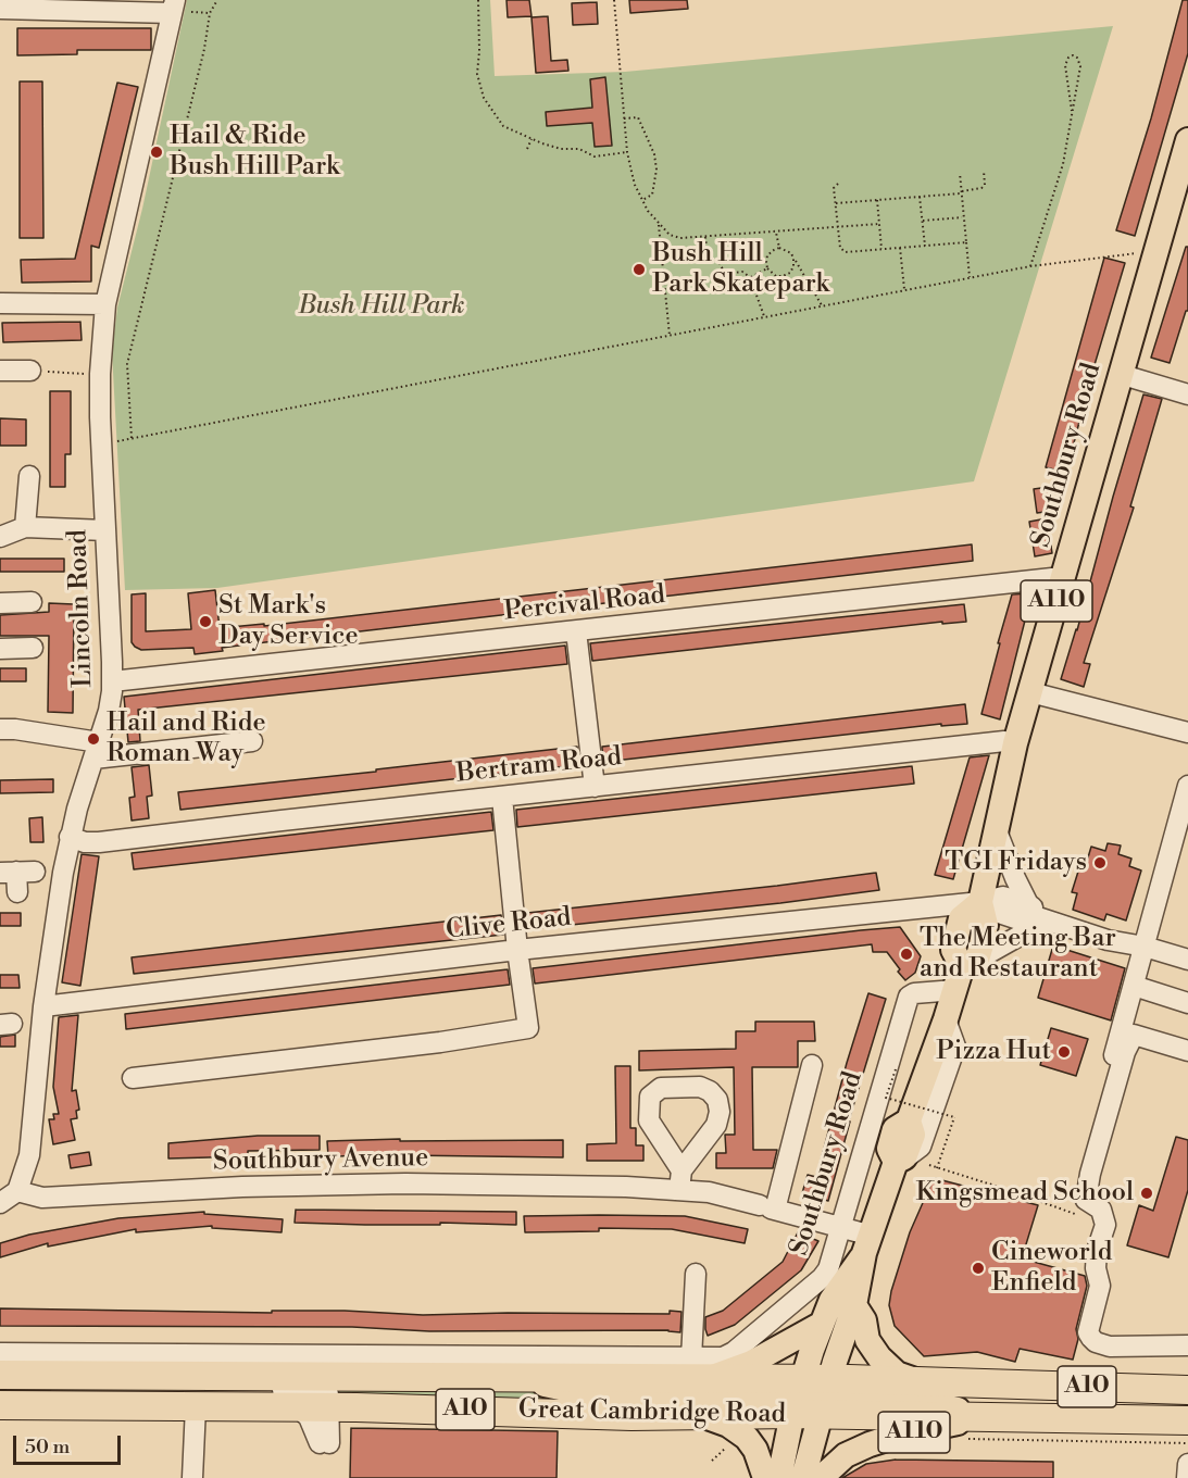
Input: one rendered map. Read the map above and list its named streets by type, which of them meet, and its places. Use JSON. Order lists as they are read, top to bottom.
{
  "streets": {
    "highway": ["A10", "Great Cambridge Road"],
    "main road": ["Southbury Road", "A110"],
    "street": [
      "Percival Road",
      "Lincoln Road",
      "Bertram Road",
      "Clive Road",
      "Southbury Avenue"
    ]
  },
  "crossings": [
    ["Southbury Road", "A110"],
    ["Southbury Road", "Percival Road"],
    ["Southbury Road", "Bertram Road"],
    ["Southbury Road", "Clive Road"],
    ["Southbury Road", "A10"],
    ["Southbury Road", "Great Cambridge Road"],
    ["A110", "Great Cambridge Road"],
    ["Percival Road", "Lincoln Road"],
    ["Lincoln Road", "Bertram Road"],
    ["Lincoln Road", "Clive Road"],
    ["Lincoln Road", "Southbury Avenue"],
    ["A10", "Great Cambridge Road"]
  ],
  "parks": ["Bush Hill Park"],
  "places": [
    "Hail & Ride Bush Hill Park",
    "Bush Hill Park Skatepark",
    "St Mark's Day Service",
    "Hail and Ride Roman Way",
    "TGI Fridays",
    "The Meeting Bar and Restaurant",
    "Pizza Hut",
    "Kingsmead School",
    "Cineworld Enfield"
  ],
  "scale_bar": "50 m"
}
